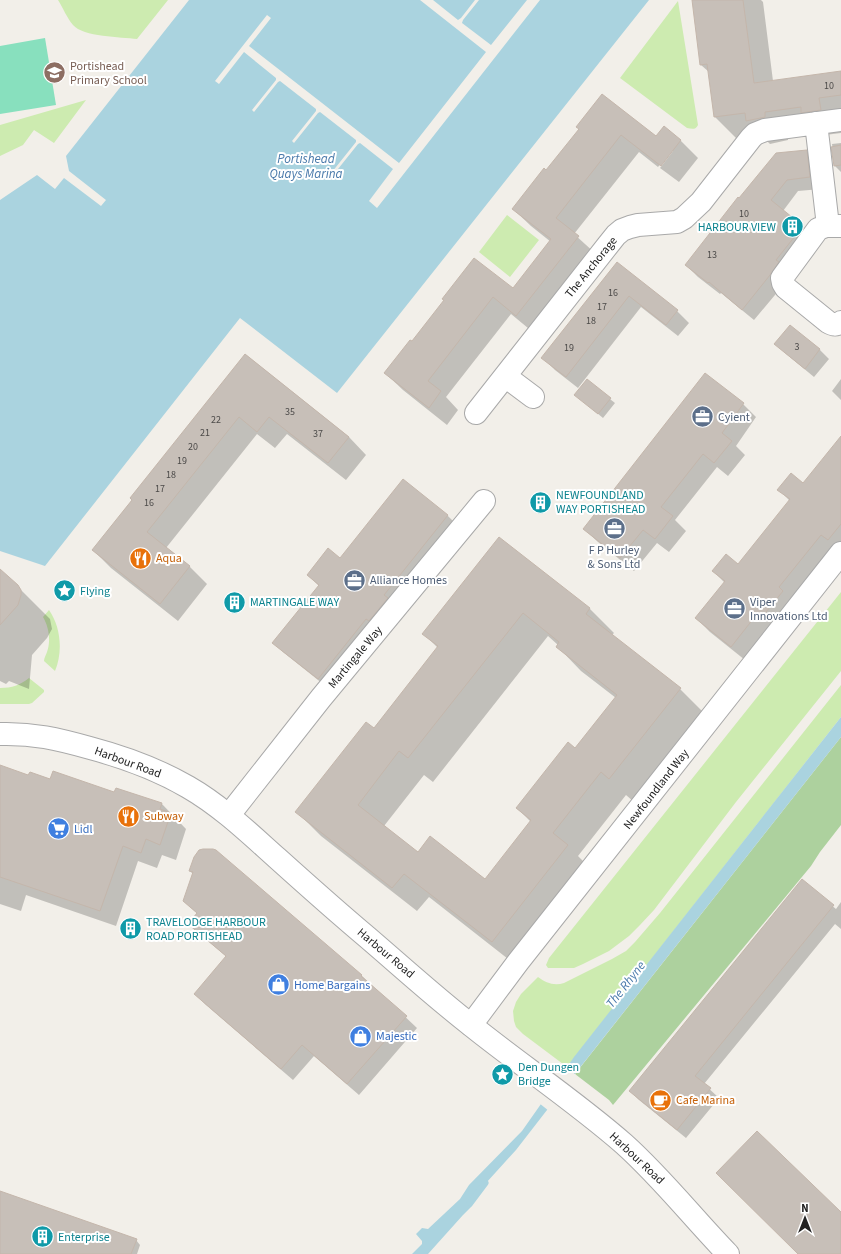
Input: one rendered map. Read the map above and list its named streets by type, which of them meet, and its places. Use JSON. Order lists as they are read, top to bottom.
{
  "streets": {
    "street": [
      "The Anchorage",
      "Martingale Way",
      "Harbour Road",
      "Newfoundland Way"
    ]
  },
  "crossings": [
    ["Martingale Way", "Harbour Road"],
    ["Harbour Road", "Newfoundland Way"]
  ],
  "water": ["Portishead Quays Marina", "The Rhyne"],
  "places": {
    "school or university": ["Portishead Primary School"],
    "building": [
      "HARBOUR VIEW",
      "NEWFOUNDLAND WAY PORTISHEAD",
      "MARTINGALE WAY",
      "TRAVELODGE HARBOUR ROAD PORTISHEAD",
      "Enterprise"
    ],
    "office": [
      "Cyient",
      "F P Hurley & Sons Ltd",
      "Alliance Homes",
      "Viper Innovations Ltd"
    ],
    "restaurant": ["Aqua", "Subway"],
    "place": ["Flying", "Den Dungen Bridge"],
    "supermarket": ["Lidl"],
    "shop": ["Home Bargains", "Majestic"],
    "cafe": ["Cafe Marina"]
  },
  "house_numbers": [
    "10",
    "10",
    "13",
    "16",
    "17",
    "18",
    "3",
    "19",
    "35",
    "22",
    "21",
    "37",
    "20",
    "19",
    "18",
    "17",
    "16"
  ],
  "north": "top"
}
